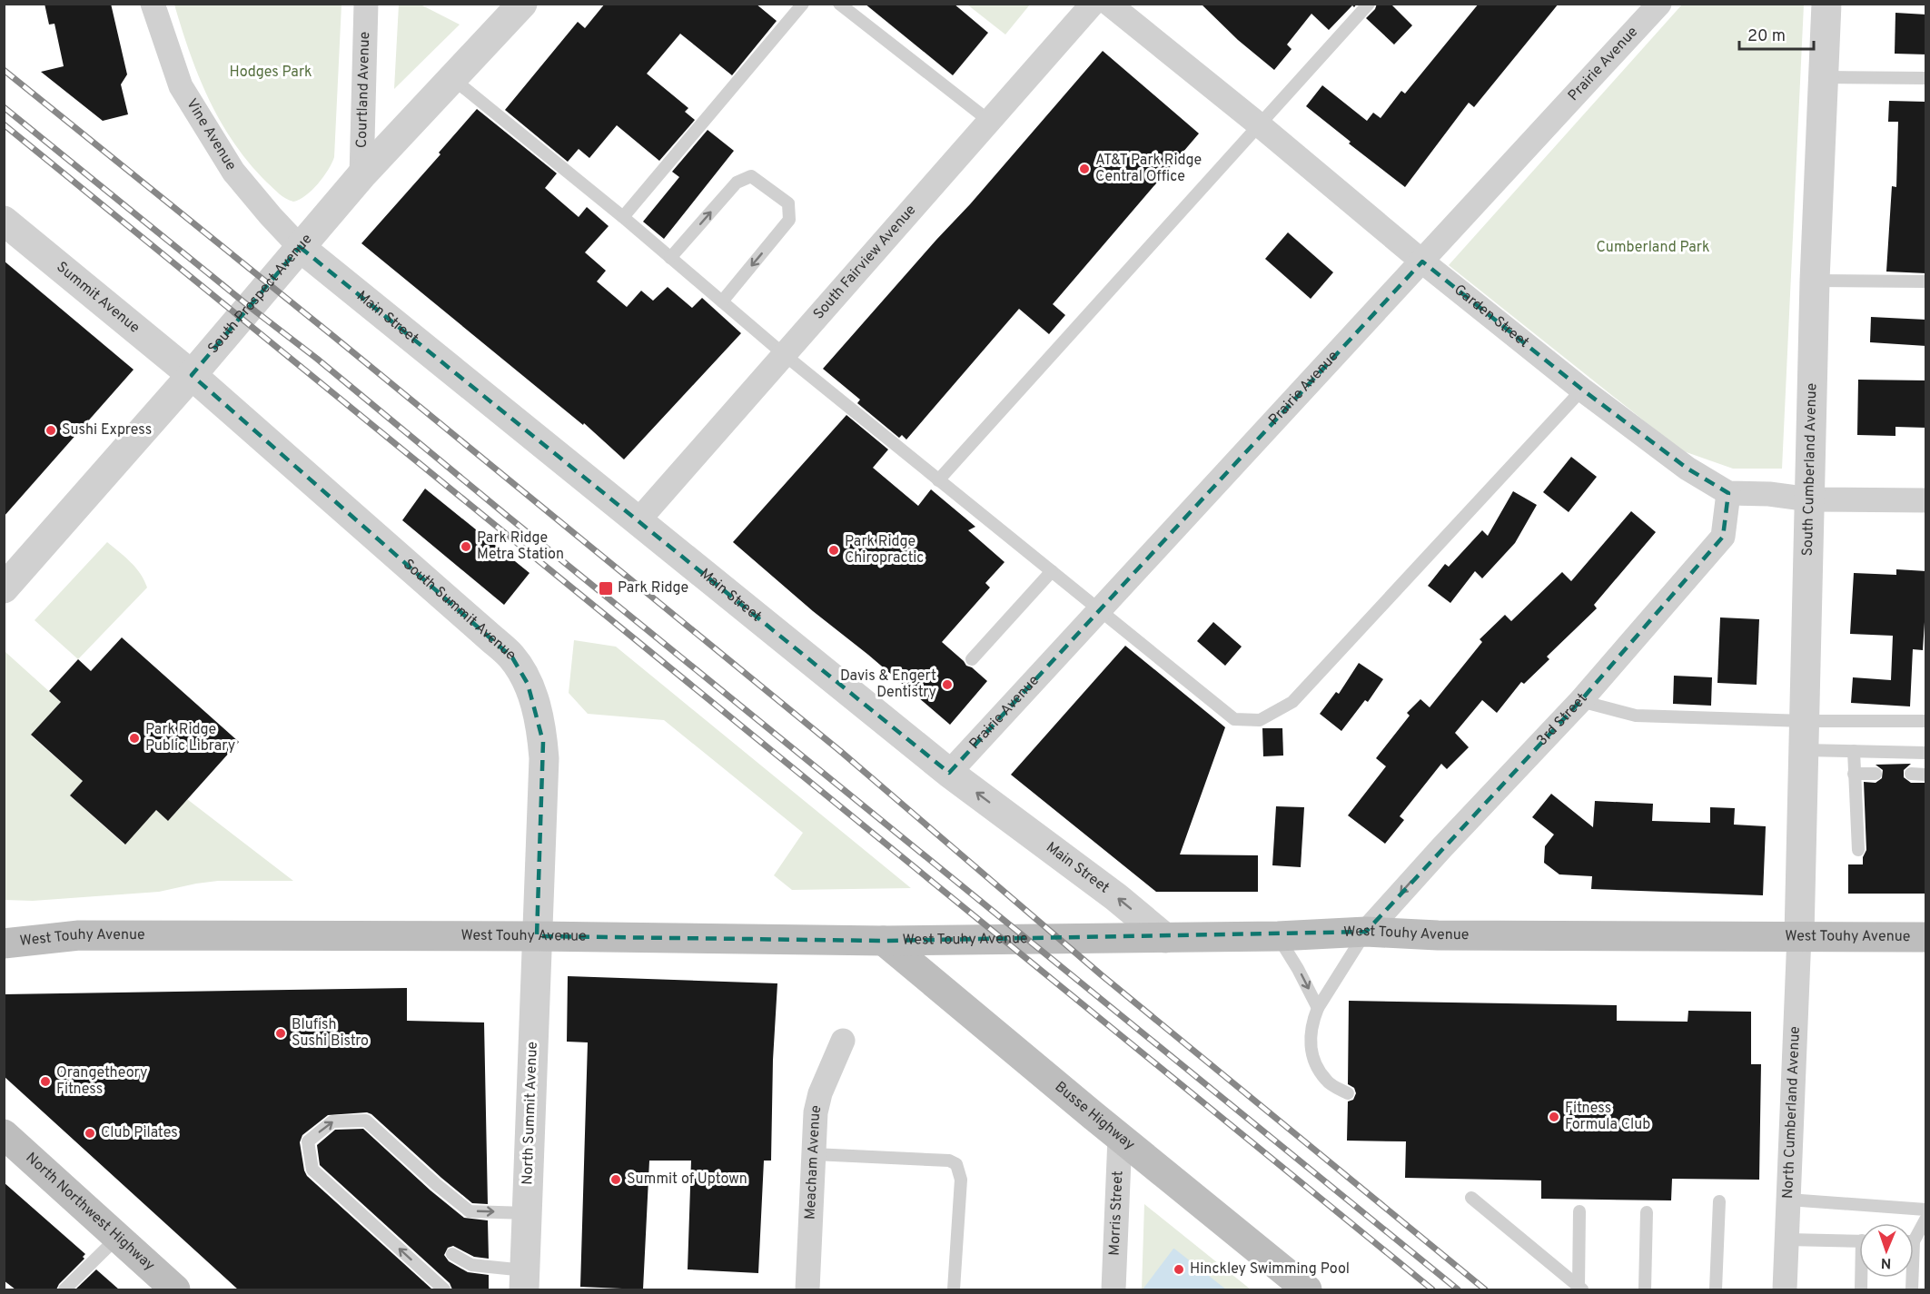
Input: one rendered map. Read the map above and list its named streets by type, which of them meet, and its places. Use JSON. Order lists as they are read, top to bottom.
{
  "streets": {
    "main road": ["West Touhy Avenue", "Busse Highway", "North Northwest Highway"],
    "street": [
      "Prairie Avenue",
      "Courtland Avenue",
      "Vine Avenue",
      "South Fairview Avenue",
      "South Prospect Avenue",
      "Summit Avenue",
      "Garden Street",
      "Main Street",
      "South Cumberland Avenue",
      "South Summit Avenue",
      "3rd Street",
      "North Cumberland Avenue",
      "North Summit Avenue",
      "Meacham Avenue",
      "Morris Street"
    ]
  },
  "crossings": [
    ["Prairie Avenue", "Garden Street"],
    ["Prairie Avenue", "Main Street"],
    ["Courtland Avenue", "South Prospect Avenue"],
    ["Vine Avenue", "South Prospect Avenue"],
    ["Vine Avenue", "Main Street"],
    ["South Fairview Avenue", "Main Street"],
    ["South Prospect Avenue", "Summit Avenue"],
    ["South Prospect Avenue", "Main Street"],
    ["South Prospect Avenue", "South Summit Avenue"],
    ["Summit Avenue", "South Summit Avenue"],
    ["Garden Street", "South Cumberland Avenue"],
    ["Garden Street", "3rd Street"],
    ["Main Street", "West Touhy Avenue"],
    ["South Cumberland Avenue", "West Touhy Avenue"],
    ["South Cumberland Avenue", "North Cumberland Avenue"],
    ["South Summit Avenue", "West Touhy Avenue"],
    ["South Summit Avenue", "North Summit Avenue"],
    ["3rd Street", "West Touhy Avenue"],
    ["West Touhy Avenue", "North Cumberland Avenue"],
    ["West Touhy Avenue", "North Summit Avenue"],
    ["West Touhy Avenue", "Busse Highway"],
    ["Busse Highway", "Morris Street"]
  ],
  "one_way": ["3rd Street"],
  "parks": ["Hodges Park", "Cumberland Park"],
  "places": {
    "other": [
      "AT&T Park Ridge Central Office",
      "Sushi Express",
      "Park Ridge Metra Station",
      "Park Ridge Chiropractic",
      "Davis & Engert Dentistry",
      "Park Ridge Public Library",
      "Blufish Sushi Bistro",
      "Orangetheory Fitness",
      "Fitness Formula Club",
      "Club Pilates",
      "Summit of Uptown",
      "Hinckley Swimming Pool"
    ],
    "transit": ["Park Ridge"]
  },
  "scale_bar": "20 m",
  "north": "bottom"
}
